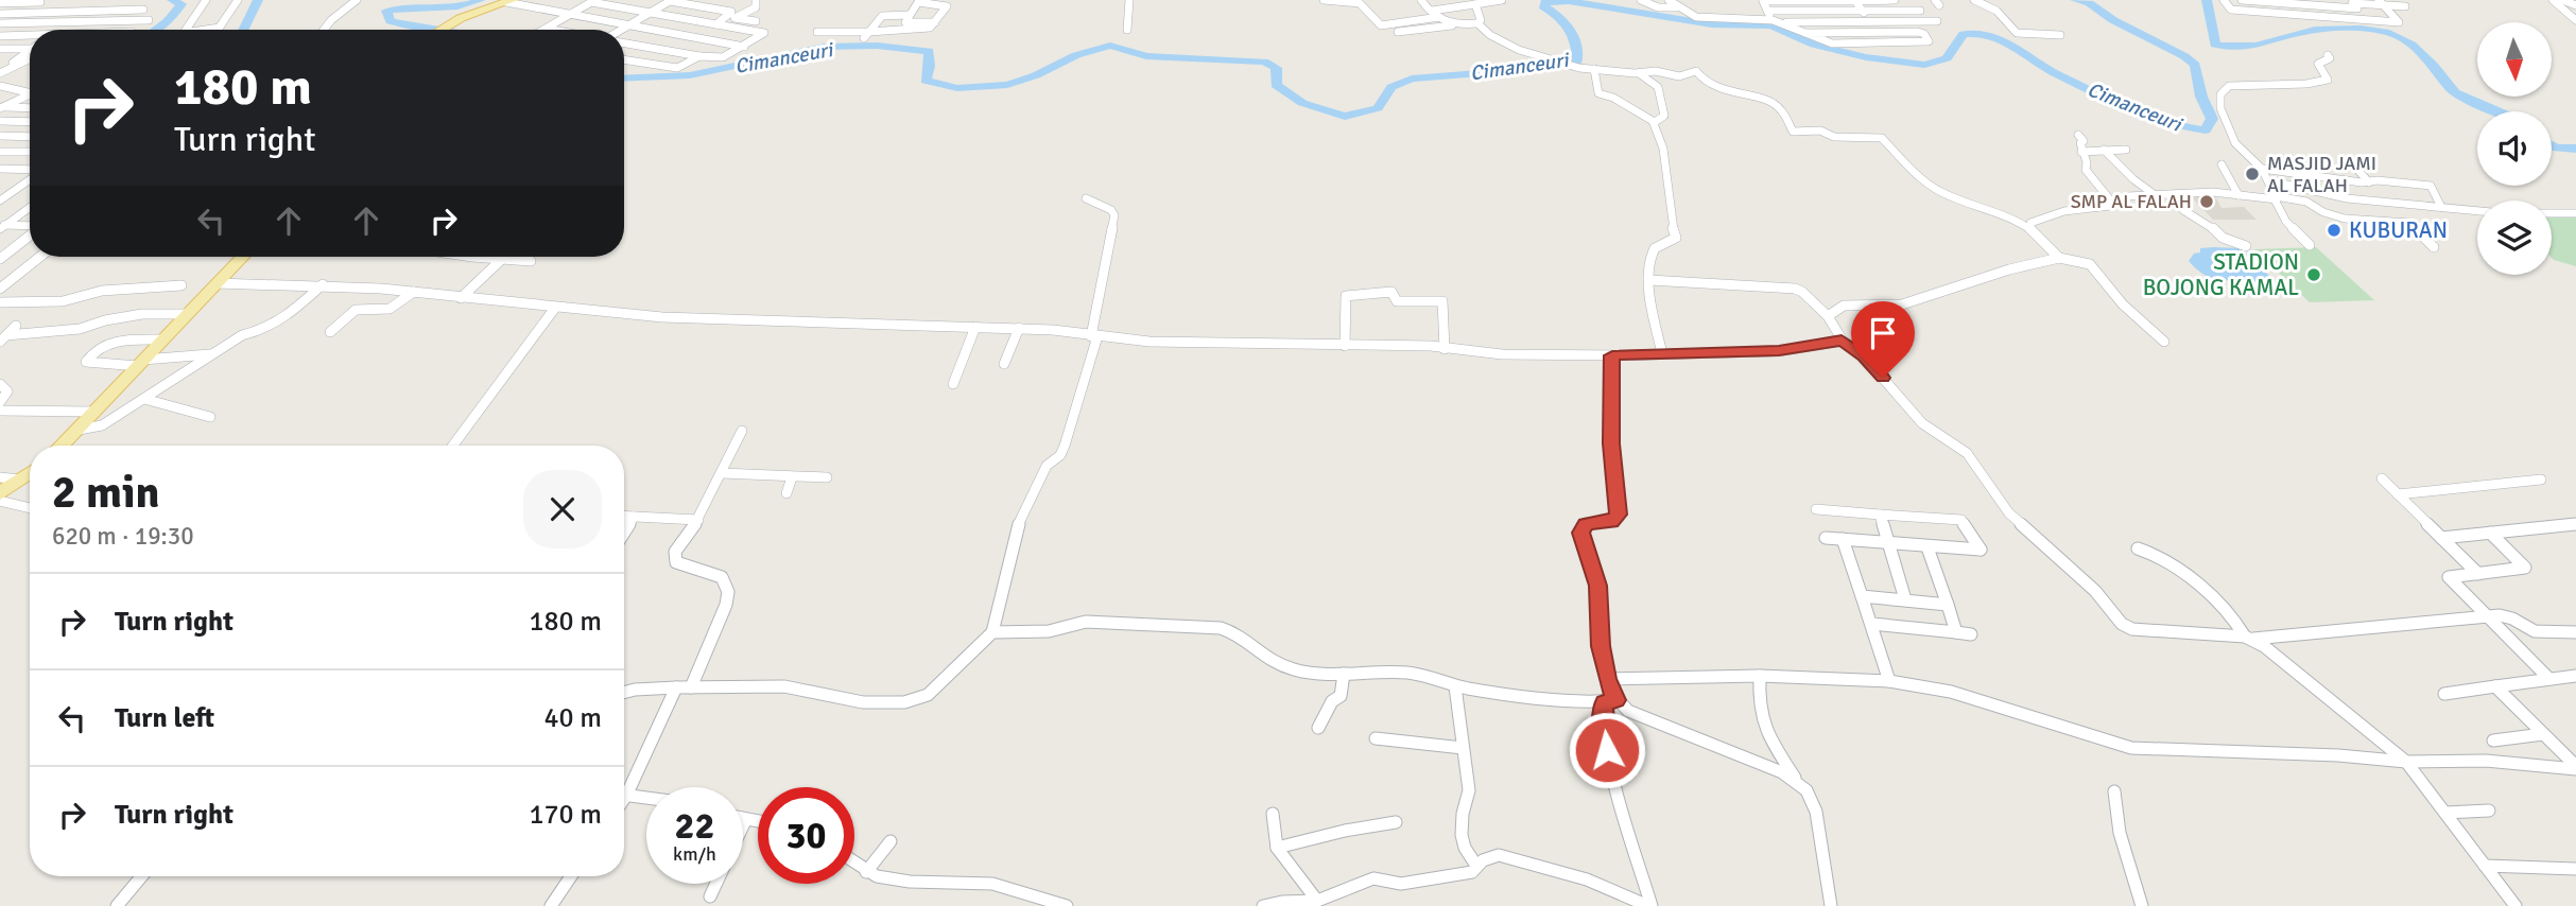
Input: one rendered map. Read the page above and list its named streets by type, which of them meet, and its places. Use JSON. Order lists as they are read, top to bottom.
{
  "water": ["Cimanceuri"],
  "places": [
    "MASJID JAMI AL FALAH",
    "SMP AL FALAH",
    "KUBURAN",
    "STADION BOJONG KAMAL"
  ],
  "north": "bottom",
  "page": {
    "turn": ["180 m", "Turn right"],
    "heading": ["2 min", "620 m · 19:30"],
    "list": [
      {
        "name": "Turn right",
        "value": "180 m"
      },
      {
        "name": "Turn left",
        "value": "40 m"
      },
      {
        "name": "Turn right",
        "value": "170 m"
      }
    ],
    "speed": "22 km/h",
    "limit": "30"
  }
}
